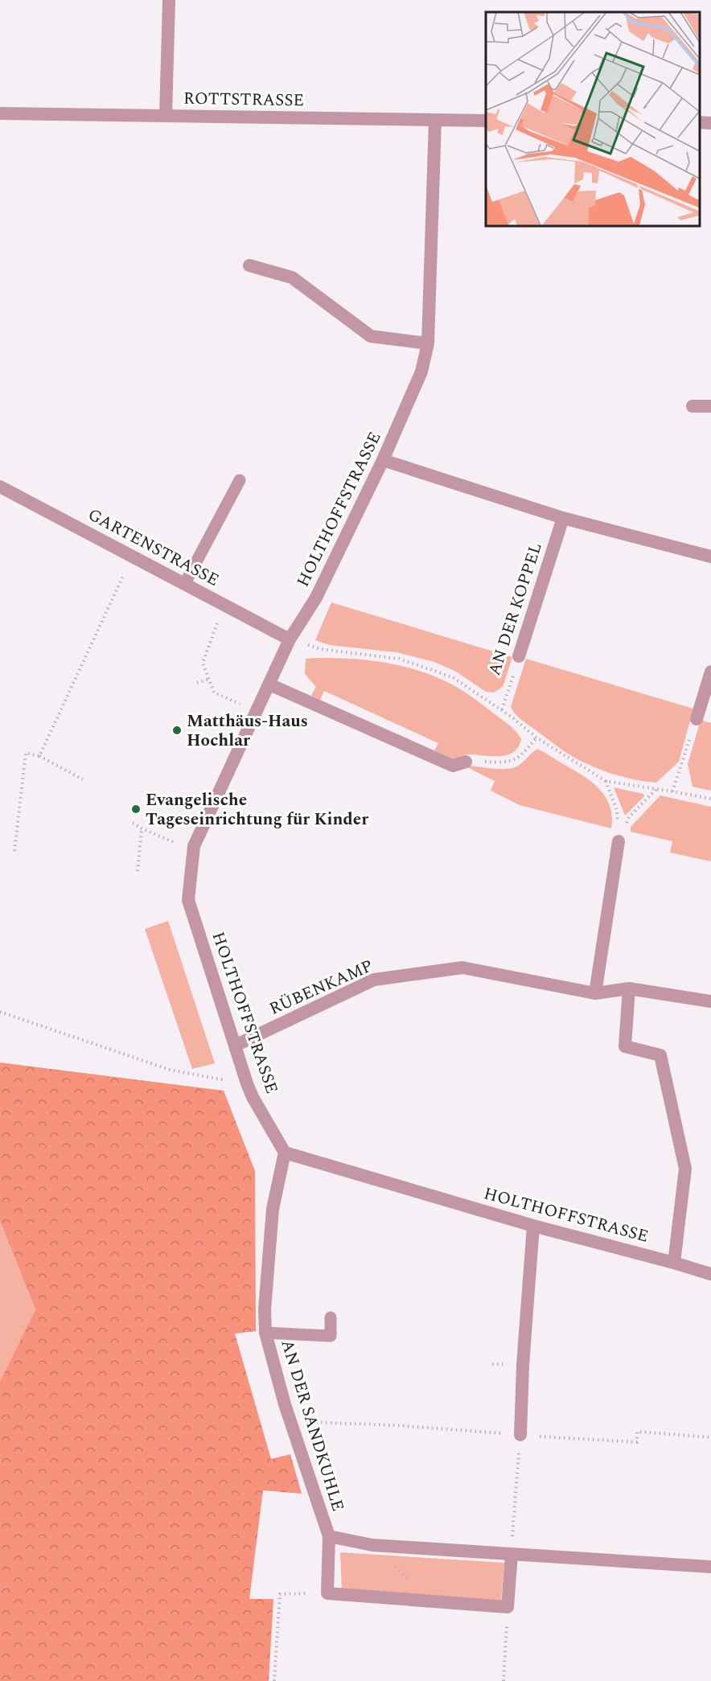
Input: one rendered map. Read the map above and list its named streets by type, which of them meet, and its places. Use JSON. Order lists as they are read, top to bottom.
{
  "streets": {
    "street": [
      "ROTTSTRASSE",
      "HOLTHOFFSTRASSE",
      "GARTENSTRASSE",
      "AN DER KOPPEL",
      "RÜBENKAMP",
      "AN DER SANDKUHLE"
    ]
  },
  "crossings": [
    ["ROTTSTRASSE", "HOLTHOFFSTRASSE"],
    ["HOLTHOFFSTRASSE", "GARTENSTRASSE"],
    ["HOLTHOFFSTRASSE", "RÜBENKAMP"],
    ["HOLTHOFFSTRASSE", "AN DER SANDKUHLE"]
  ],
  "places": ["Matthäus-Haus Hochlar", "Evangelische Tageseinrichtung für Kinder"]
}
